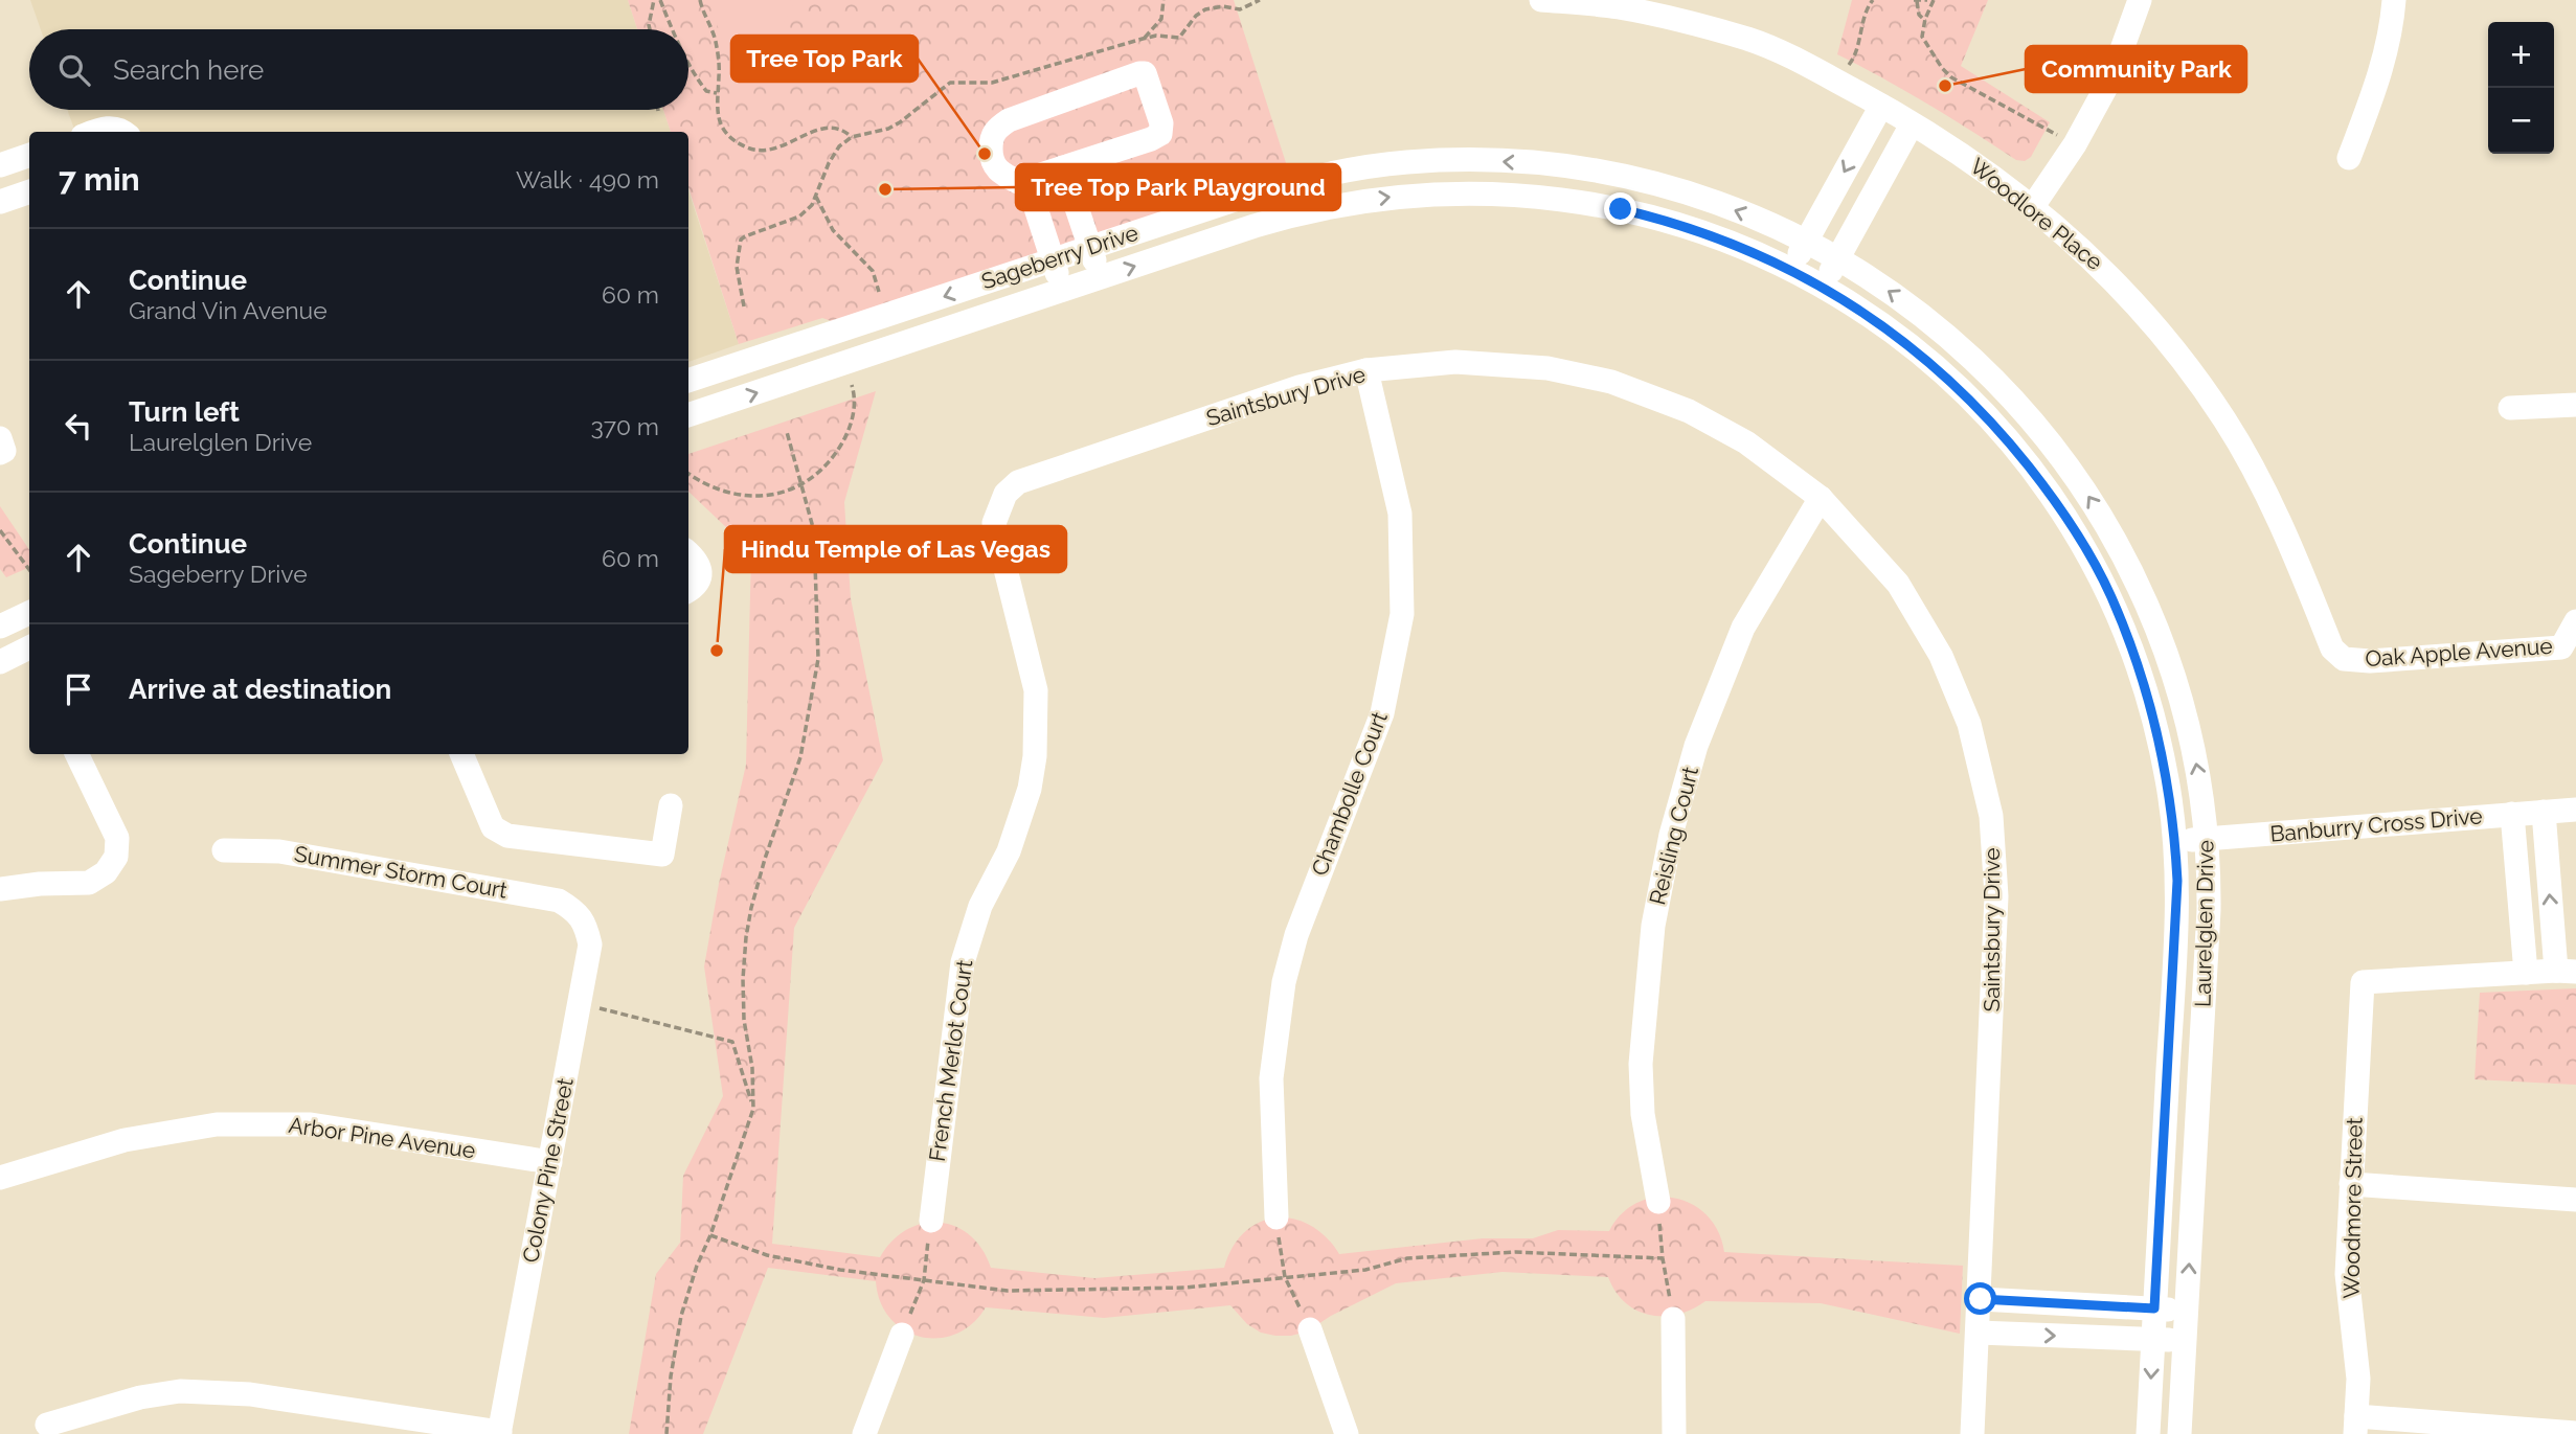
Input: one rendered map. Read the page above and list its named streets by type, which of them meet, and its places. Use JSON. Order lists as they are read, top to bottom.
{
  "streets": {
    "street": [
      "Woodlore Place",
      "Sageberry Drive",
      "Saintsbury Drive",
      "Oak Apple Avenue",
      "Chambolle Court",
      "Banburry Cross Drive",
      "Reisling Court",
      "Summer Storm Court",
      "Laurelglen Drive",
      "French Merlot Court",
      "Arbor Pine Avenue",
      "Colony Pine Street",
      "Woodmore Street"
    ]
  },
  "crossings": [
    ["Woodlore Place", "Oak Apple Avenue"],
    ["Sageberry Drive", "Laurelglen Drive"],
    ["Saintsbury Drive", "Chambolle Court"],
    ["Saintsbury Drive", "Reisling Court"],
    ["Saintsbury Drive", "French Merlot Court"],
    ["Banburry Cross Drive", "Laurelglen Drive"],
    ["Summer Storm Court", "Colony Pine Street"],
    ["Arbor Pine Avenue", "Colony Pine Street"]
  ],
  "places": [
    "Community Park",
    "Tree Top Park",
    "Tree Top Park Playground",
    "Hindu Temple of Las Vegas"
  ],
  "page": {
    "map_buttons": ["+", "−"],
    "search": "Search here",
    "heading": ["7 min", "Walk · 490 m"],
    "list": [
      ["Continue", "Grand Vin Avenue", "60 m"],
      ["Turn left", "Laurelglen Drive", "370 m"],
      ["Continue", "Sageberry Drive", "60 m"],
      "Arrive at destination"
    ]
  }
}
